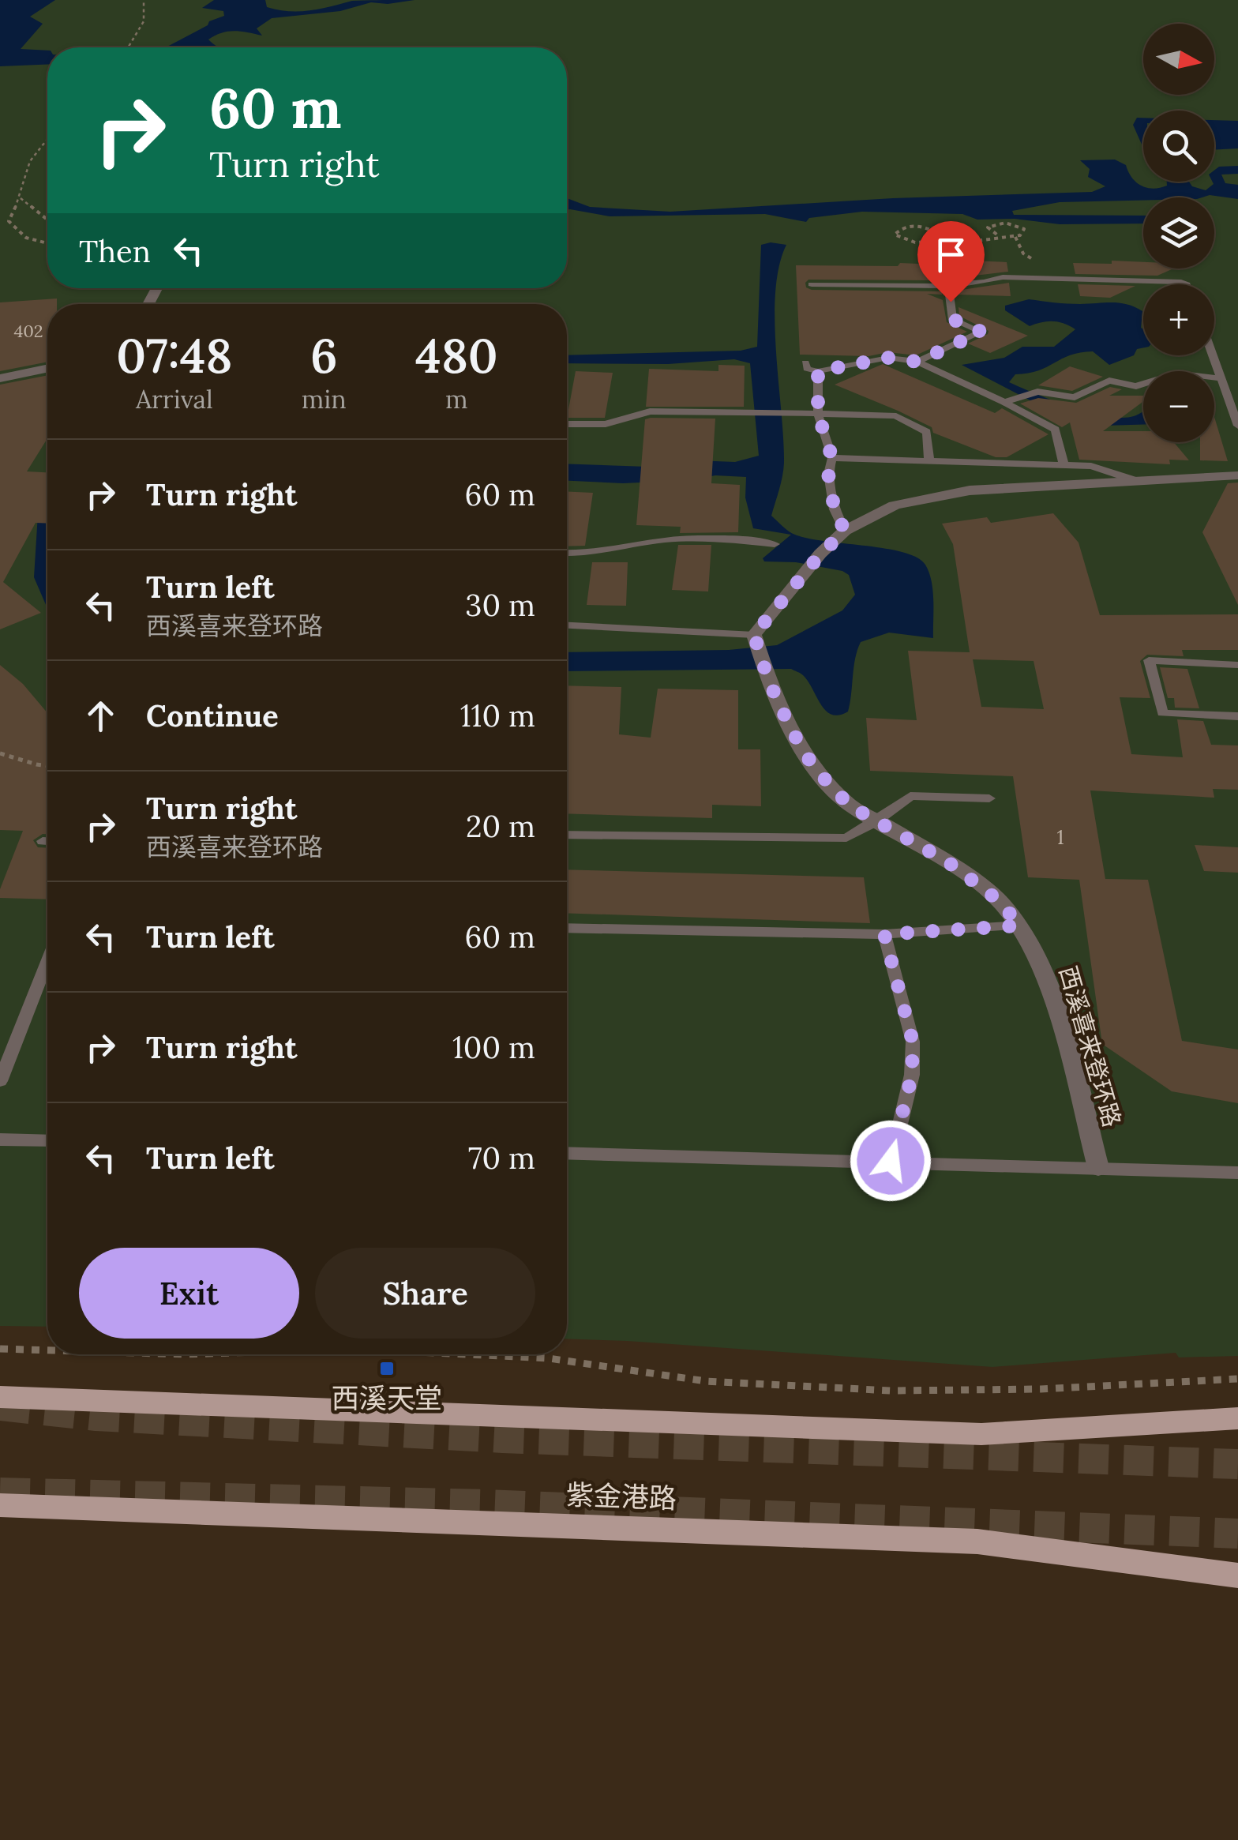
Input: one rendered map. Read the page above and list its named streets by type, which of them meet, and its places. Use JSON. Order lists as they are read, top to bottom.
{
  "streets": {
    "main road": ["紫金港路"],
    "street": ["西溪喜来登环路"]
  },
  "places": {
    "transit": ["西溪天堂"]
  },
  "house_numbers": ["402", "1"],
  "north": "right",
  "page": {
    "map_buttons": ["+", "−"],
    "turn": ["60 m", "Turn right"],
    "then": "Then",
    "eta": [
      "07:48",
      "Arrival",
      "6",
      "min",
      "480",
      "m"
    ],
    "list": [
      {
        "name": "Turn right",
        "value": "60 m"
      },
      {
        "name": "Turn left",
        "note": "西溪喜来登环路",
        "value": "30 m"
      },
      {
        "name": "Continue",
        "value": "110 m"
      },
      {
        "name": "Turn right",
        "note": "西溪喜来登环路",
        "value": "20 m"
      },
      {
        "name": "Turn left",
        "value": "60 m"
      },
      {
        "name": "Turn right",
        "value": "100 m"
      },
      {
        "name": "Turn left",
        "value": "70 m"
      }
    ],
    "buttons": ["Exit", "Share"]
  }
}
